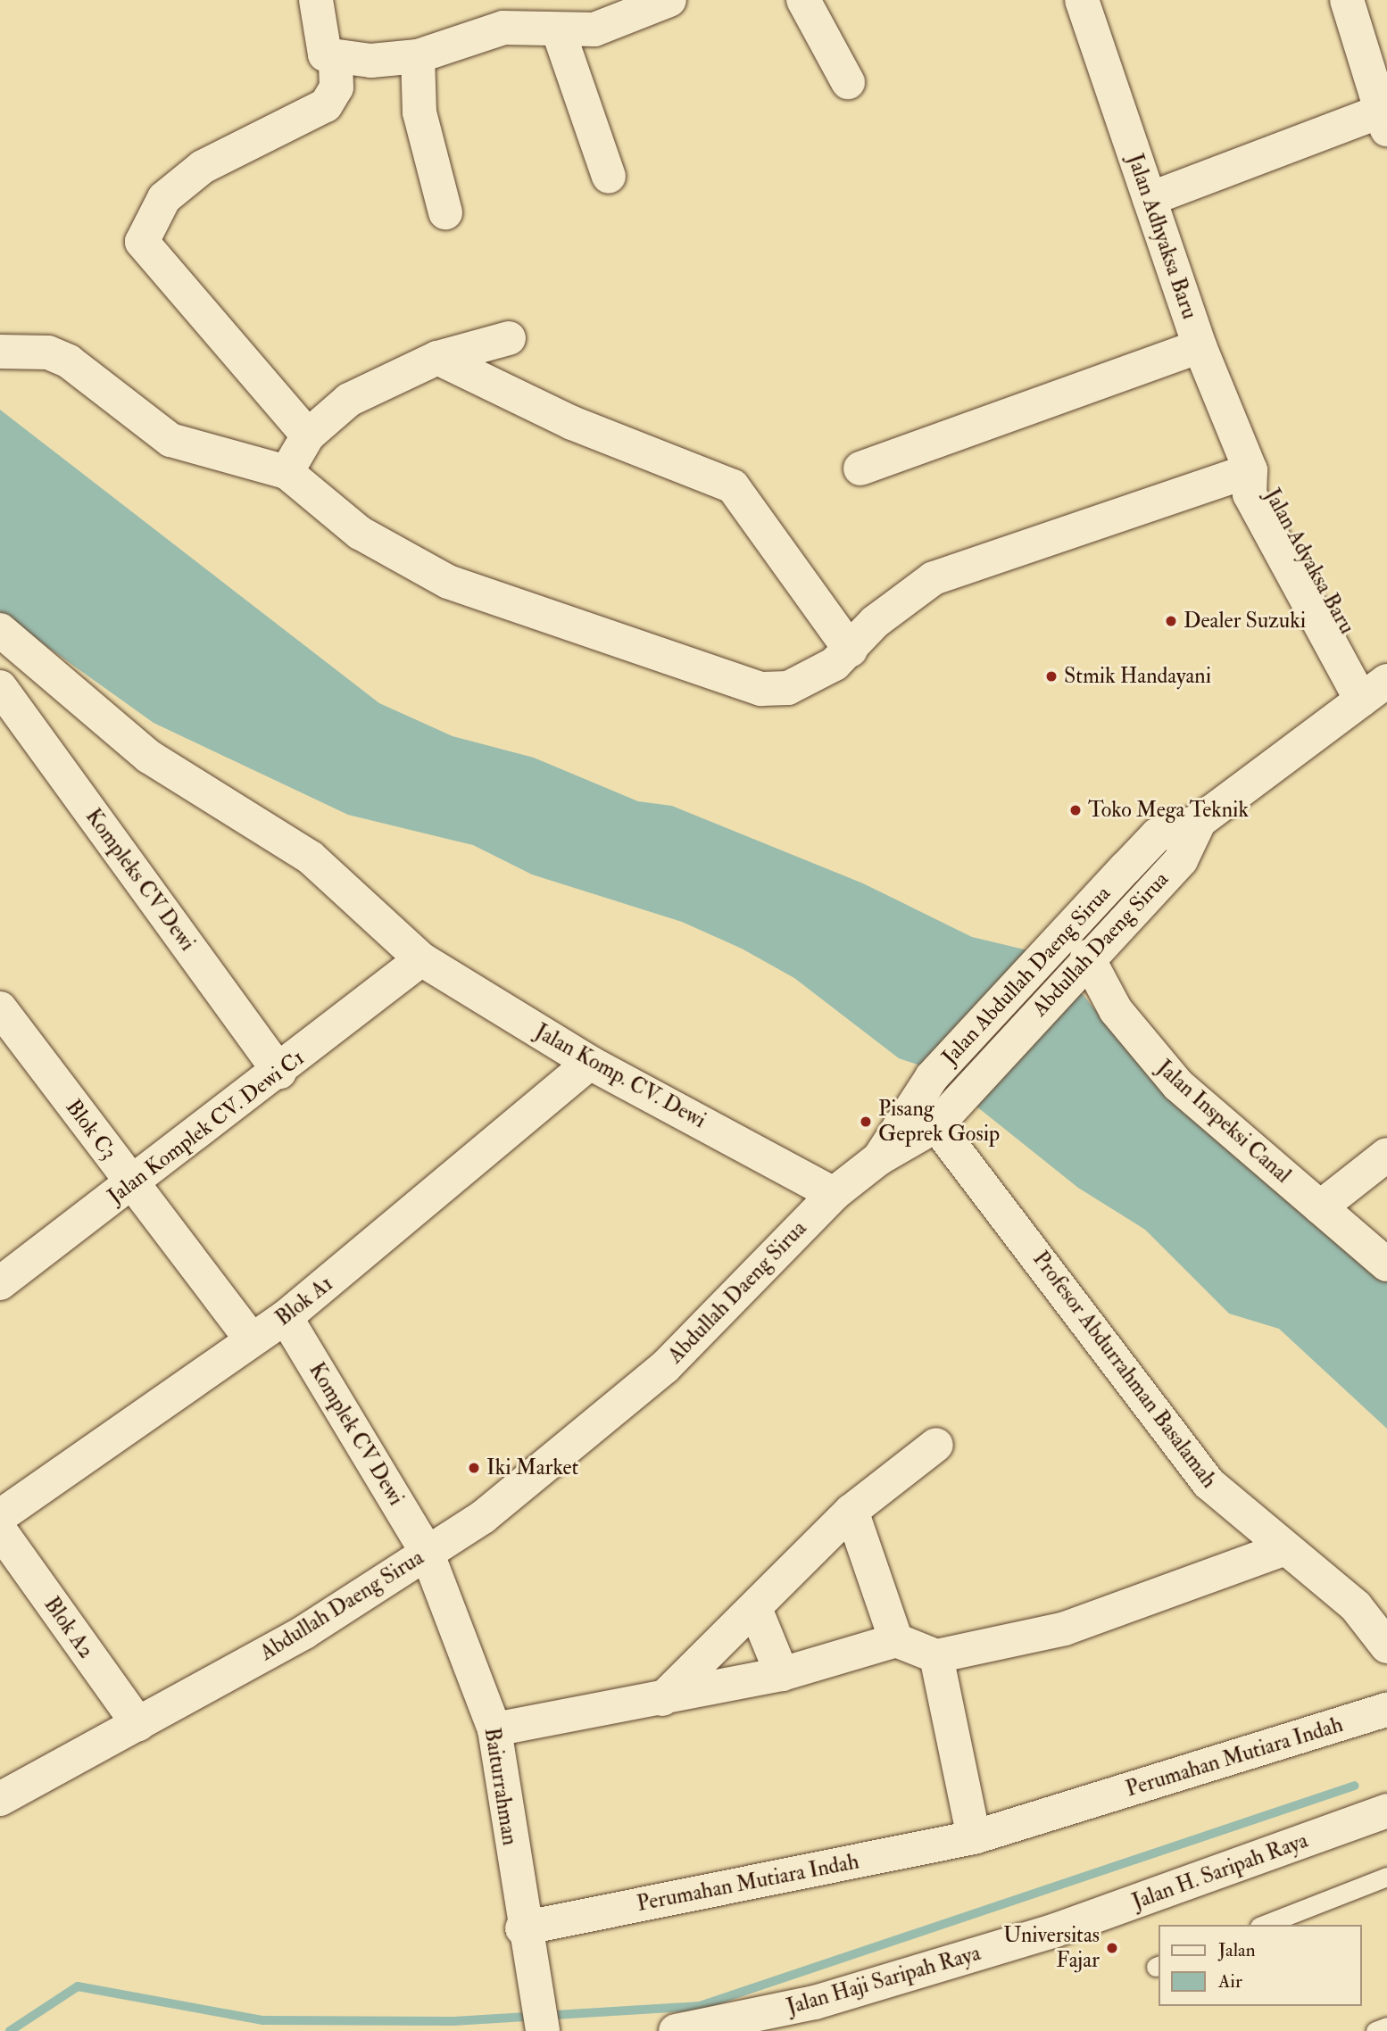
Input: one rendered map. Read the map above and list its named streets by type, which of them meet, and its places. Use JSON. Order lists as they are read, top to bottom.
{
  "streets": {
    "street": [
      "Jalan Adhyaksa Baru",
      "Jalan Adyaksa Baru",
      "Kompleks CV Dewi",
      "Abdullah Daeng Sirua",
      "Jalan Abdullah Daeng Sirua",
      "Jalan Komp. CV. Dewi",
      "Jalan Inspeksi Canal",
      "Jalan Komplek CV. Dewi C1",
      "Blok C3",
      "Blok A1",
      "Profesor Abdurrahman Basalamah",
      "Komplek CV Dewi",
      "Blok A2",
      "Perumahan Mutiara Indah",
      "Baiturrahman",
      "Jalan H. Saripah Raya",
      "Jalan Haji Saripah Raya"
    ]
  },
  "crossings": [
    ["Jalan Adhyaksa Baru", "Jalan Adyaksa Baru"],
    ["Jalan Adyaksa Baru", "Abdullah Daeng Sirua"],
    ["Kompleks CV Dewi", "Jalan Komplek CV. Dewi C1"],
    ["Abdullah Daeng Sirua", "Jalan Abdullah Daeng Sirua"],
    ["Abdullah Daeng Sirua", "Jalan Komp. CV. Dewi"],
    ["Abdullah Daeng Sirua", "Jalan Inspeksi Canal"],
    ["Abdullah Daeng Sirua", "Profesor Abdurrahman Basalamah"],
    ["Abdullah Daeng Sirua", "Komplek CV Dewi"],
    ["Abdullah Daeng Sirua", "Blok A2"],
    ["Abdullah Daeng Sirua", "Baiturrahman"],
    ["Jalan Komp. CV. Dewi", "Jalan Komplek CV. Dewi C1"],
    ["Jalan Komp. CV. Dewi", "Blok A1"],
    ["Jalan Komplek CV. Dewi C1", "Blok C3"],
    ["Blok C3", "Blok A1"],
    ["Blok A1", "Komplek CV Dewi"],
    ["Komplek CV Dewi", "Baiturrahman"],
    ["Perumahan Mutiara Indah", "Baiturrahman"],
    ["Jalan H. Saripah Raya", "Jalan Haji Saripah Raya"]
  ],
  "places": [
    "Dealer Suzuki",
    "Stmik Handayani",
    "Toko Mega Teknik",
    "Pisang Geprek Gosip",
    "Iki Market",
    "Universitas Fajar"
  ],
  "legend": ["Jalan", "Air"]
}
